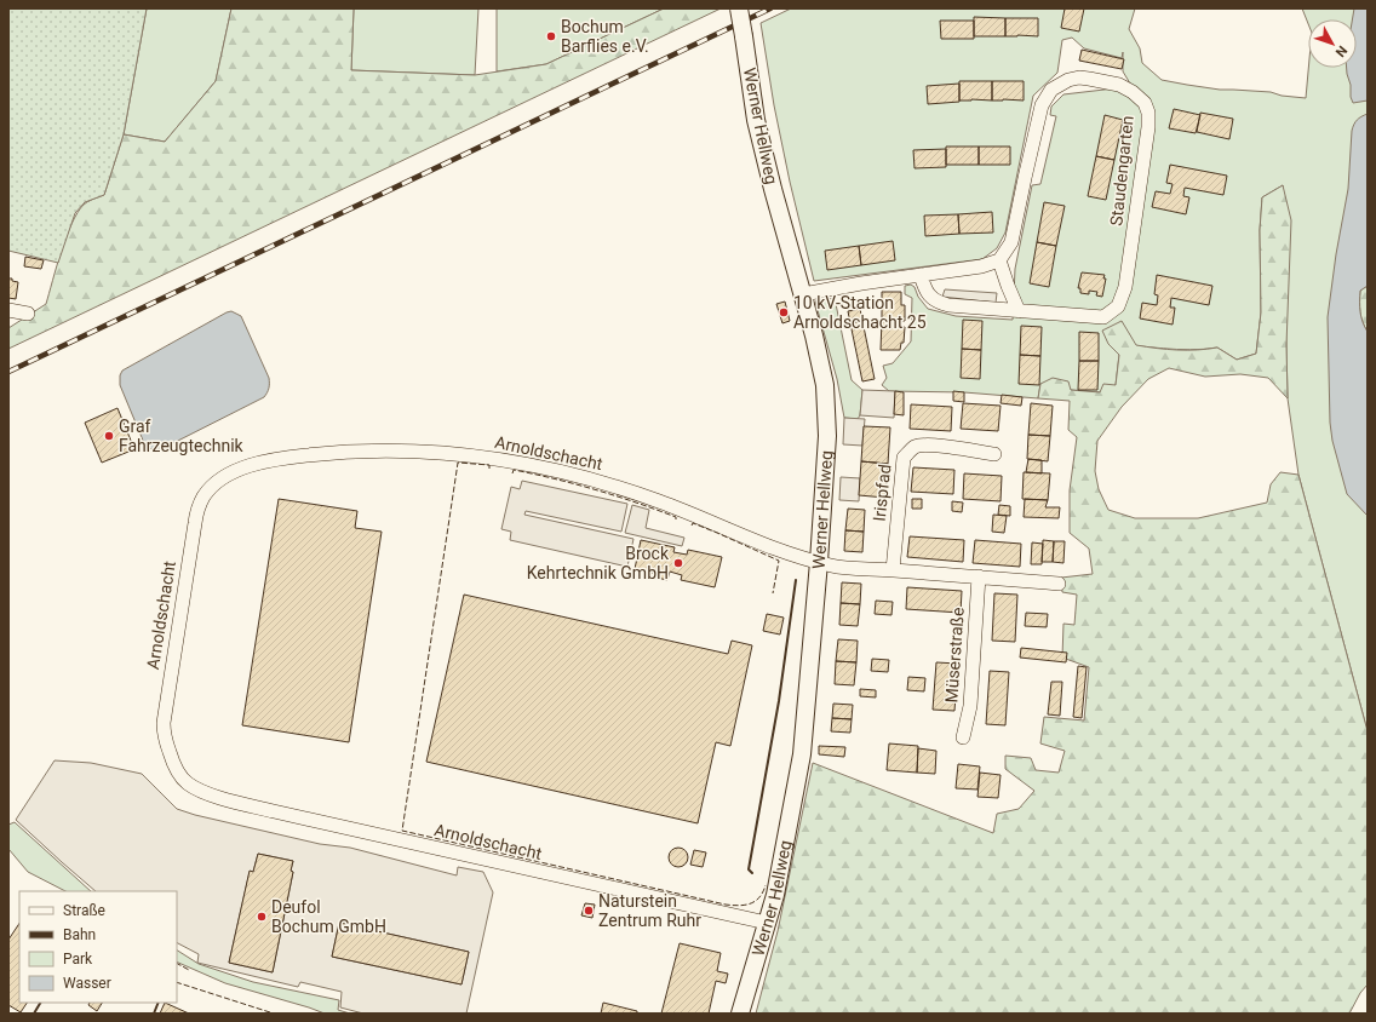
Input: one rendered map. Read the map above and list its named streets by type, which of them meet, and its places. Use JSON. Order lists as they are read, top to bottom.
{
  "streets": {
    "main road": ["Werner Hellweg"],
    "street": [
      "Staudengarten",
      "Arnoldschacht",
      "Irispfad",
      "Müserstraße"
    ]
  },
  "crossings": [
    ["Werner Hellweg", "Arnoldschacht"]
  ],
  "places": [
    "Bochum Barflies e.V.",
    "10 kV-Station Arnoldschacht 25",
    "Graf Fahrzeugtechnik",
    "Brock Kehrtechnik GmbH",
    "Naturstein Zentrum Ruhr",
    "Deufol Bochum GmbH"
  ],
  "legend": [
    "Straße",
    "Bahn",
    "Park",
    "Wasser"
  ],
  "north": "bottom right"
}
